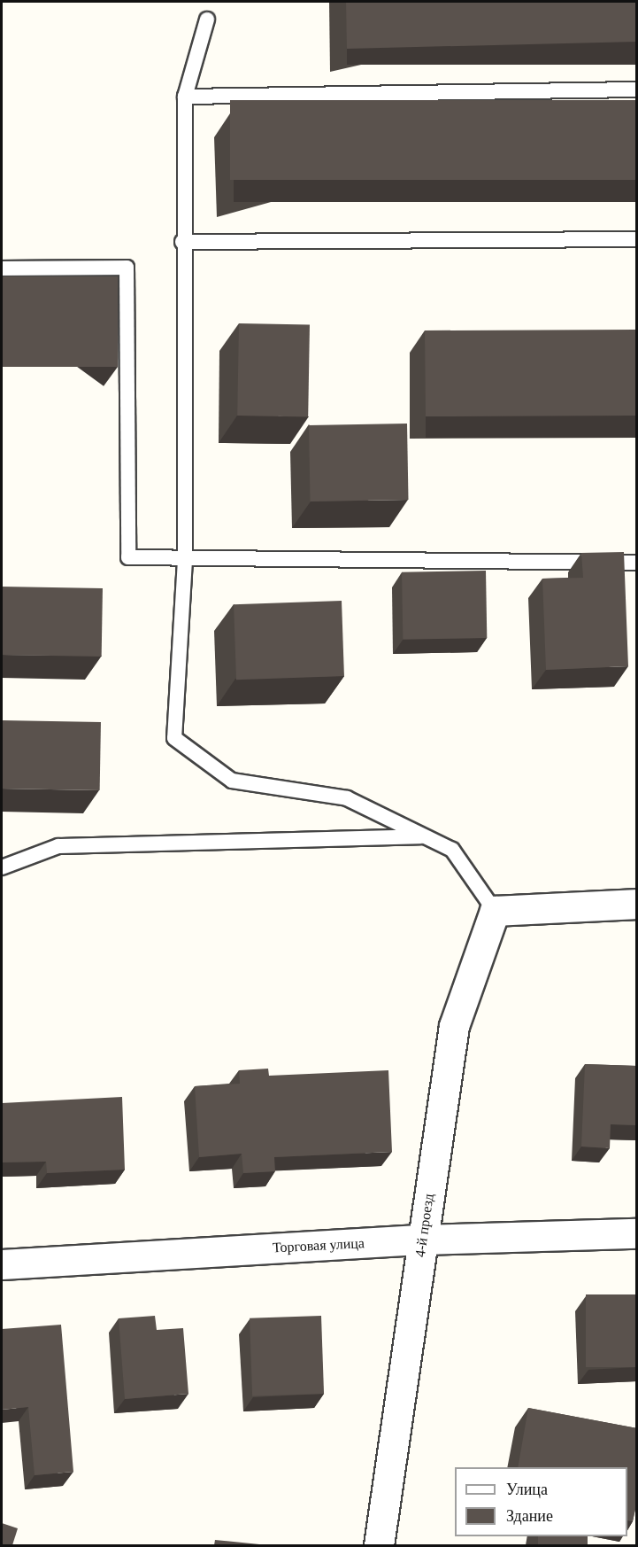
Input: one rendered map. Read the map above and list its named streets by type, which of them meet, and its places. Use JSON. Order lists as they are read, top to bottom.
{
  "streets": {
    "street": ["4-й проезд", "Торговая улица"]
  },
  "crossings": [
    ["4-й проезд", "Торговая улица"]
  ],
  "legend": ["Улица", "Здание"]
}
